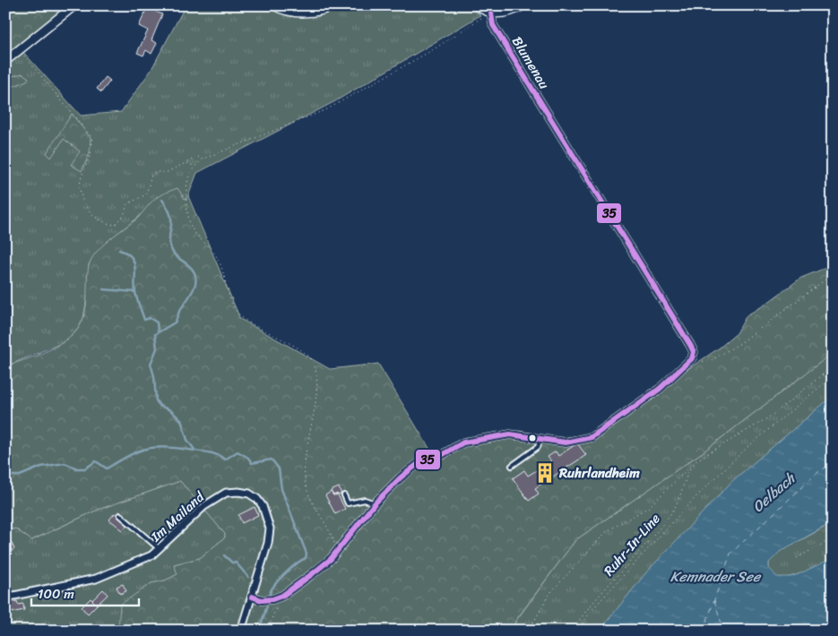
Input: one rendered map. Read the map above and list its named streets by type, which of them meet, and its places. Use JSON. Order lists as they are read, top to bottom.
{
  "streets": {
    "street": ["Blumenau", "Im Mailand"],
    "path": ["Ruhr-In-Line"]
  },
  "water": ["Oelbach", "Kemnader See"],
  "places": {
    "building": ["Ruhrlandheim"]
  },
  "lines": ["transit line 35"],
  "scale_bar": "100 m"
}
